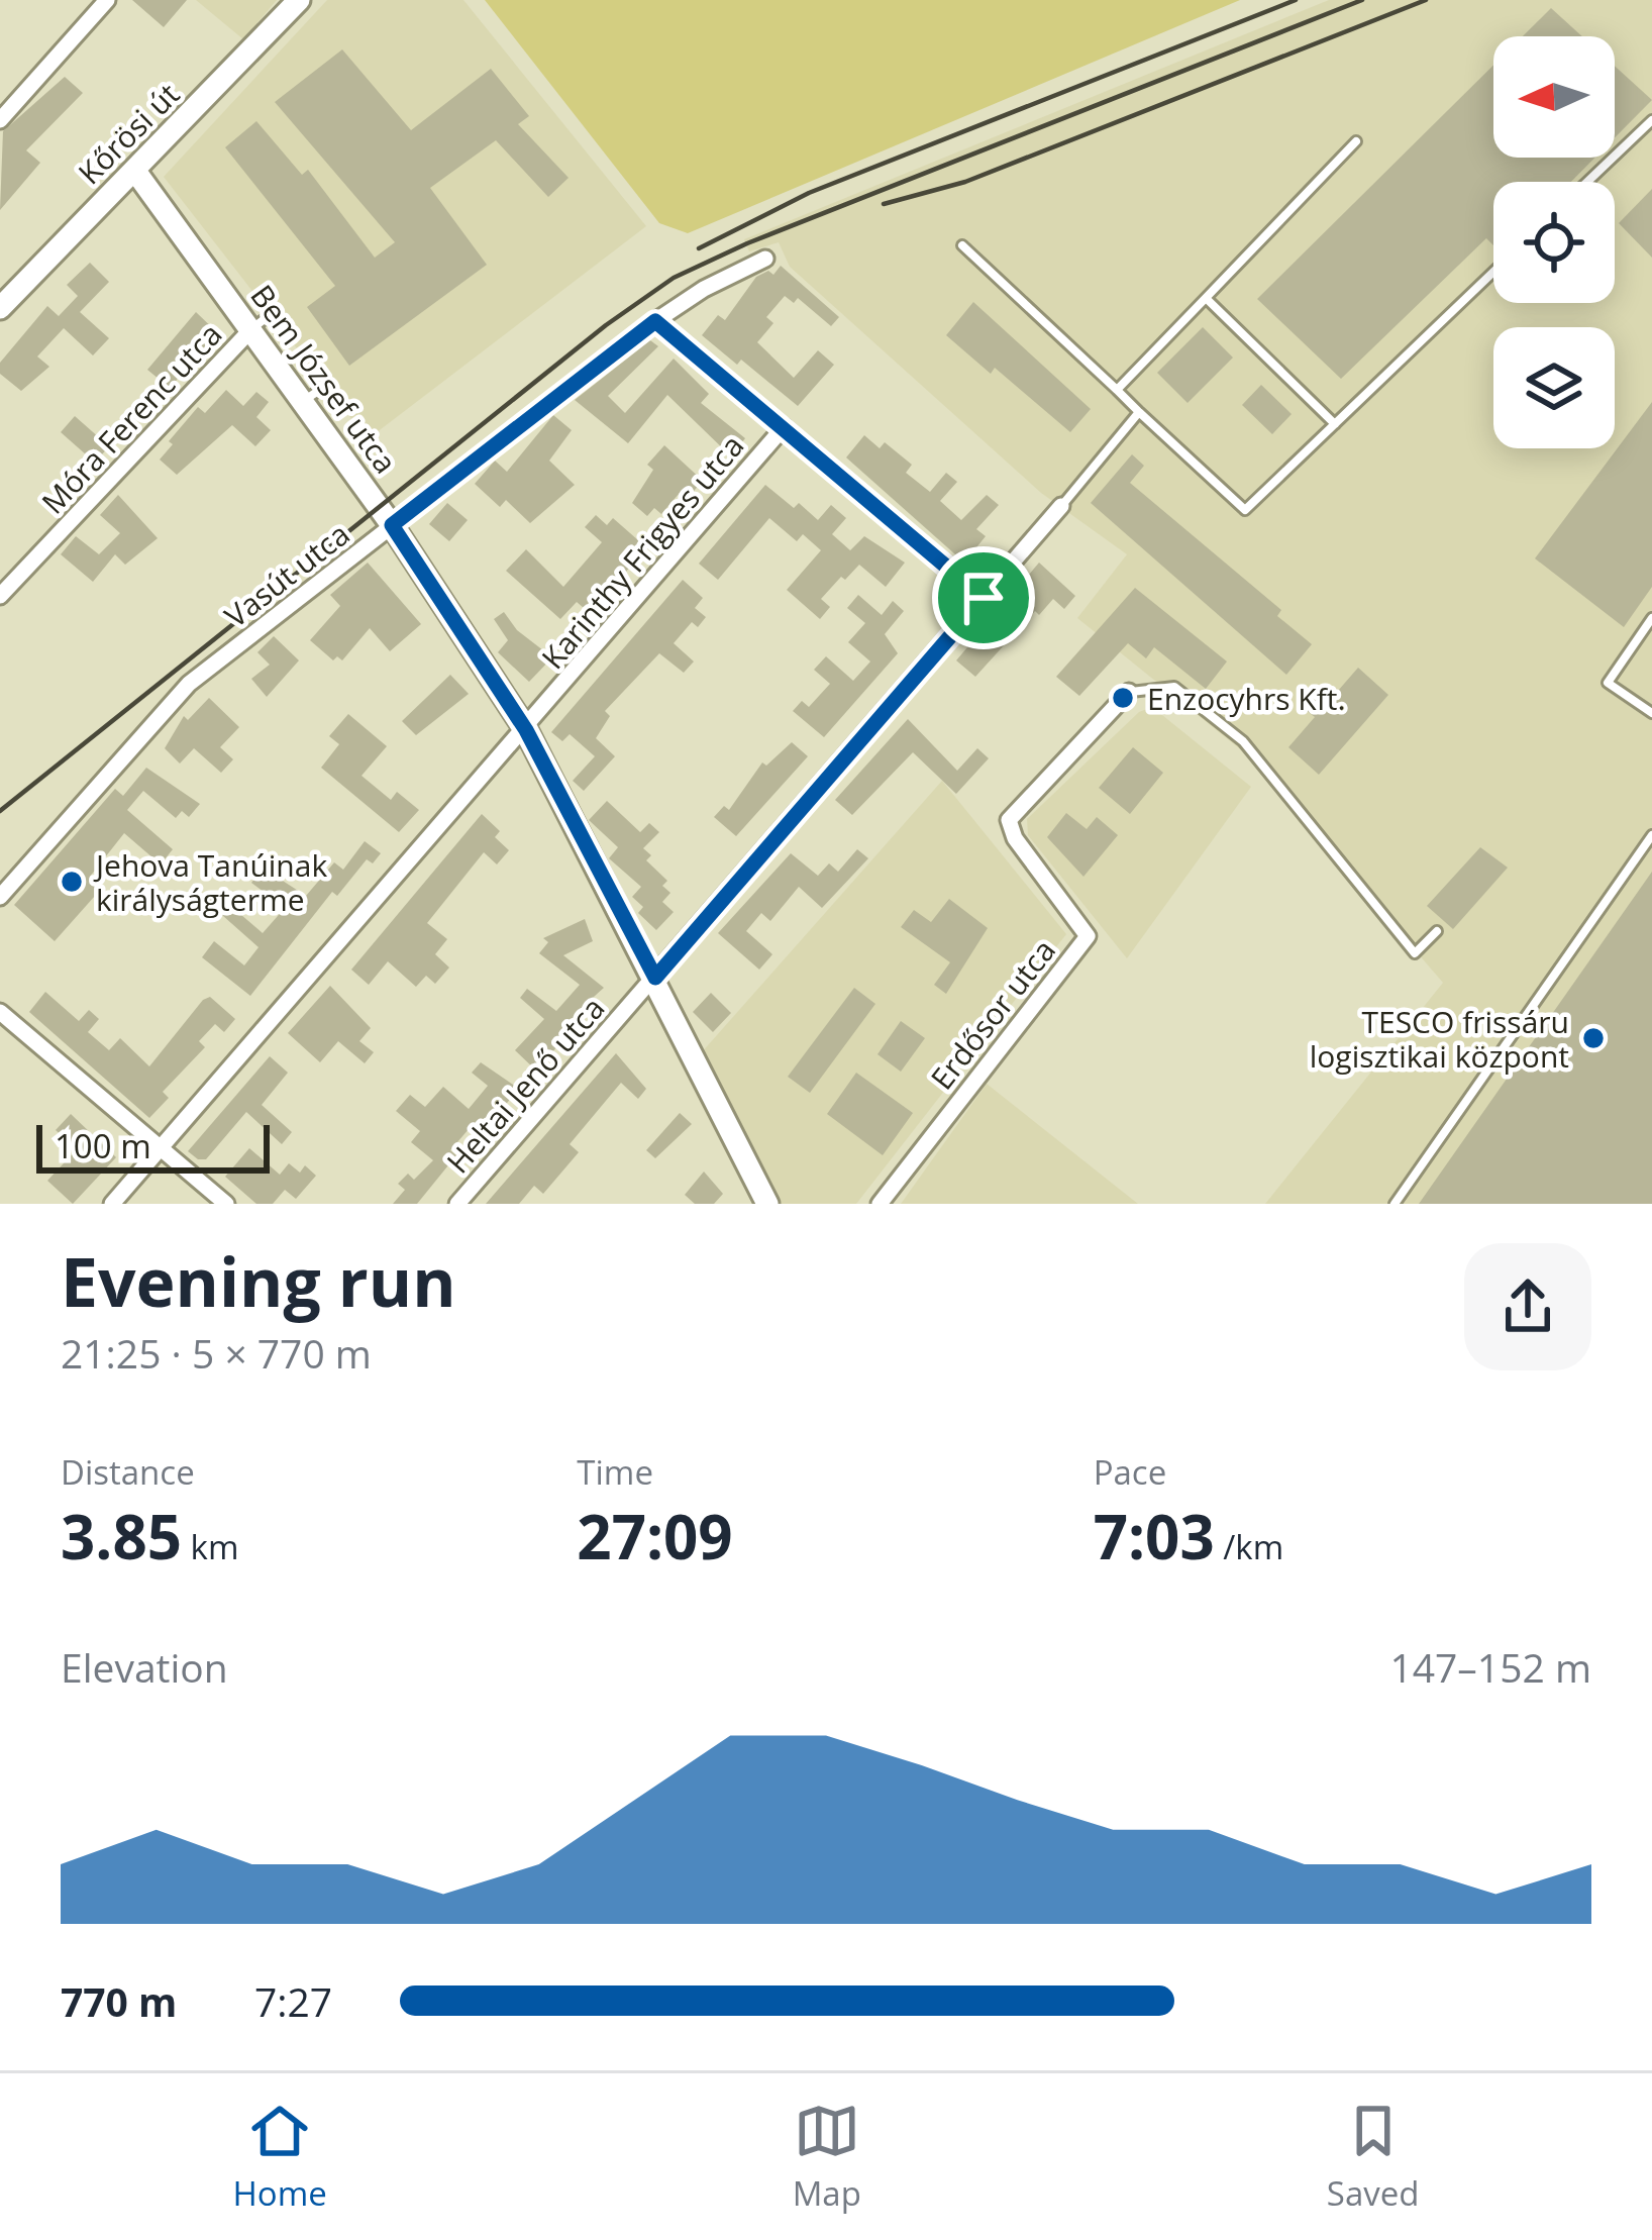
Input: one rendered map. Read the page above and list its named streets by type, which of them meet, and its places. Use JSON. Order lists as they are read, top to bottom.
{
  "streets": {
    "main road": ["Kőrösi út", "Bem József utca"],
    "street": [
      "Móra Ferenc utca",
      "Karinthy Frigyes utca",
      "Vasút utca",
      "Erdősor utca",
      "Heltai Jenő utca"
    ]
  },
  "crossings": [
    ["Kőrösi út", "Bem József utca"],
    ["Bem József utca", "Móra Ferenc utca"],
    ["Bem József utca", "Karinthy Frigyes utca"],
    ["Bem József utca", "Vasút utca"],
    ["Bem József utca", "Heltai Jenő utca"]
  ],
  "places": ["Enzocyhrs Kft.", "Jehova Tanúinak királyságterme", "TESCO frissáru logisztikai központ"],
  "scale_bar": "100 m",
  "north": "left",
  "page": {
    "scale": "100 m",
    "heading": ["Evening run", "21:25 · 5 × 770 m"],
    "stats": [
      ["Distance", "3.85 km"],
      ["Time", "27:09"],
      ["Pace", "7:03 /km"]
    ],
    "chart": ["Elevation", "147–152 m"],
    "list": [
      {
        "name": "770 m",
        "note": "7:27"
      }
    ],
    "tabs": ["Home", "Map", "Saved"]
  }
}
